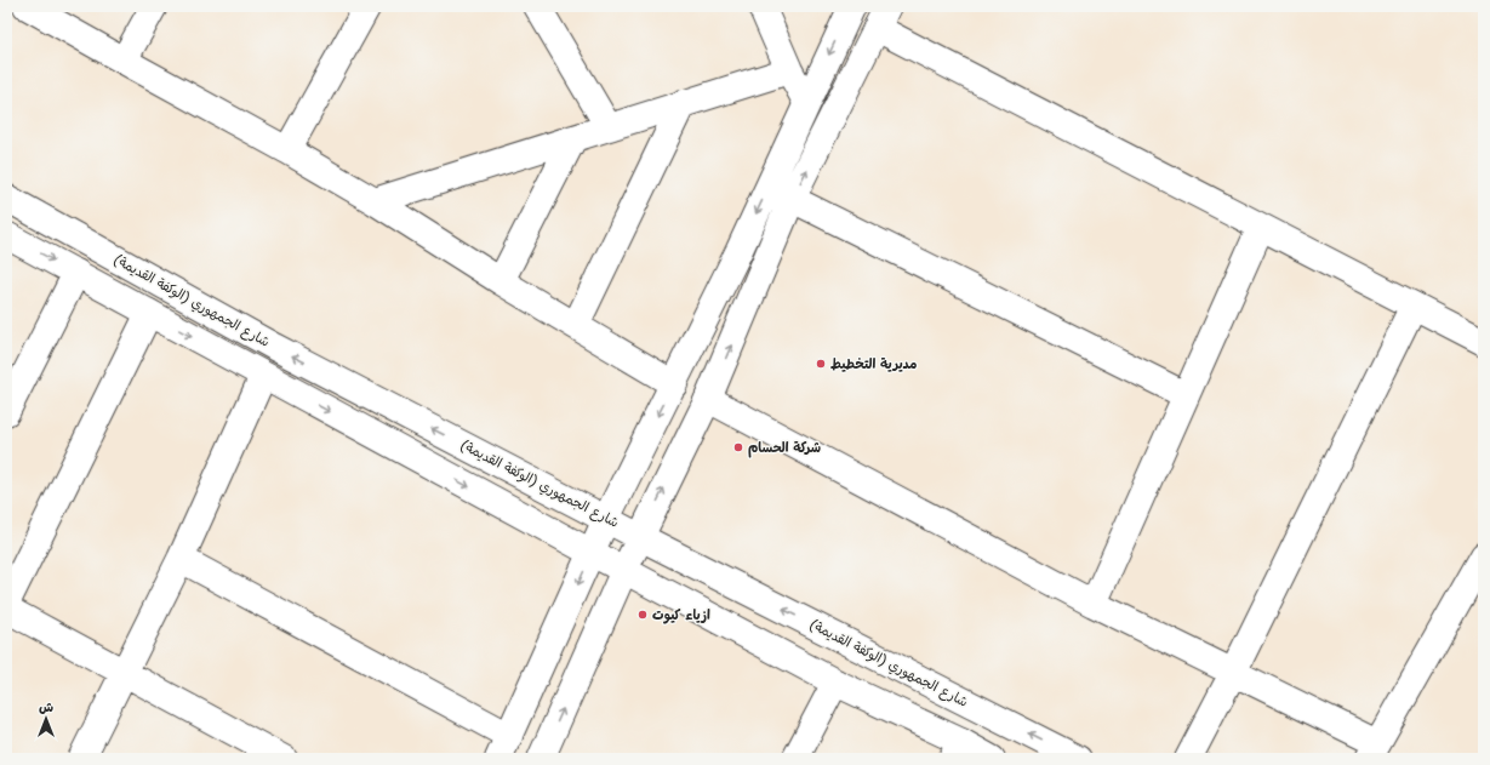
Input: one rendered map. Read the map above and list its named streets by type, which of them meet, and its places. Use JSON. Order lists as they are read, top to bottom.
{
  "streets": {
    "street": ["شارع الجمهوري (الوكفة القديمة)"]
  },
  "places": ["مديرية التخطيط", "شركة الحسام", "ازياء كيوت"],
  "north": "top"
}
